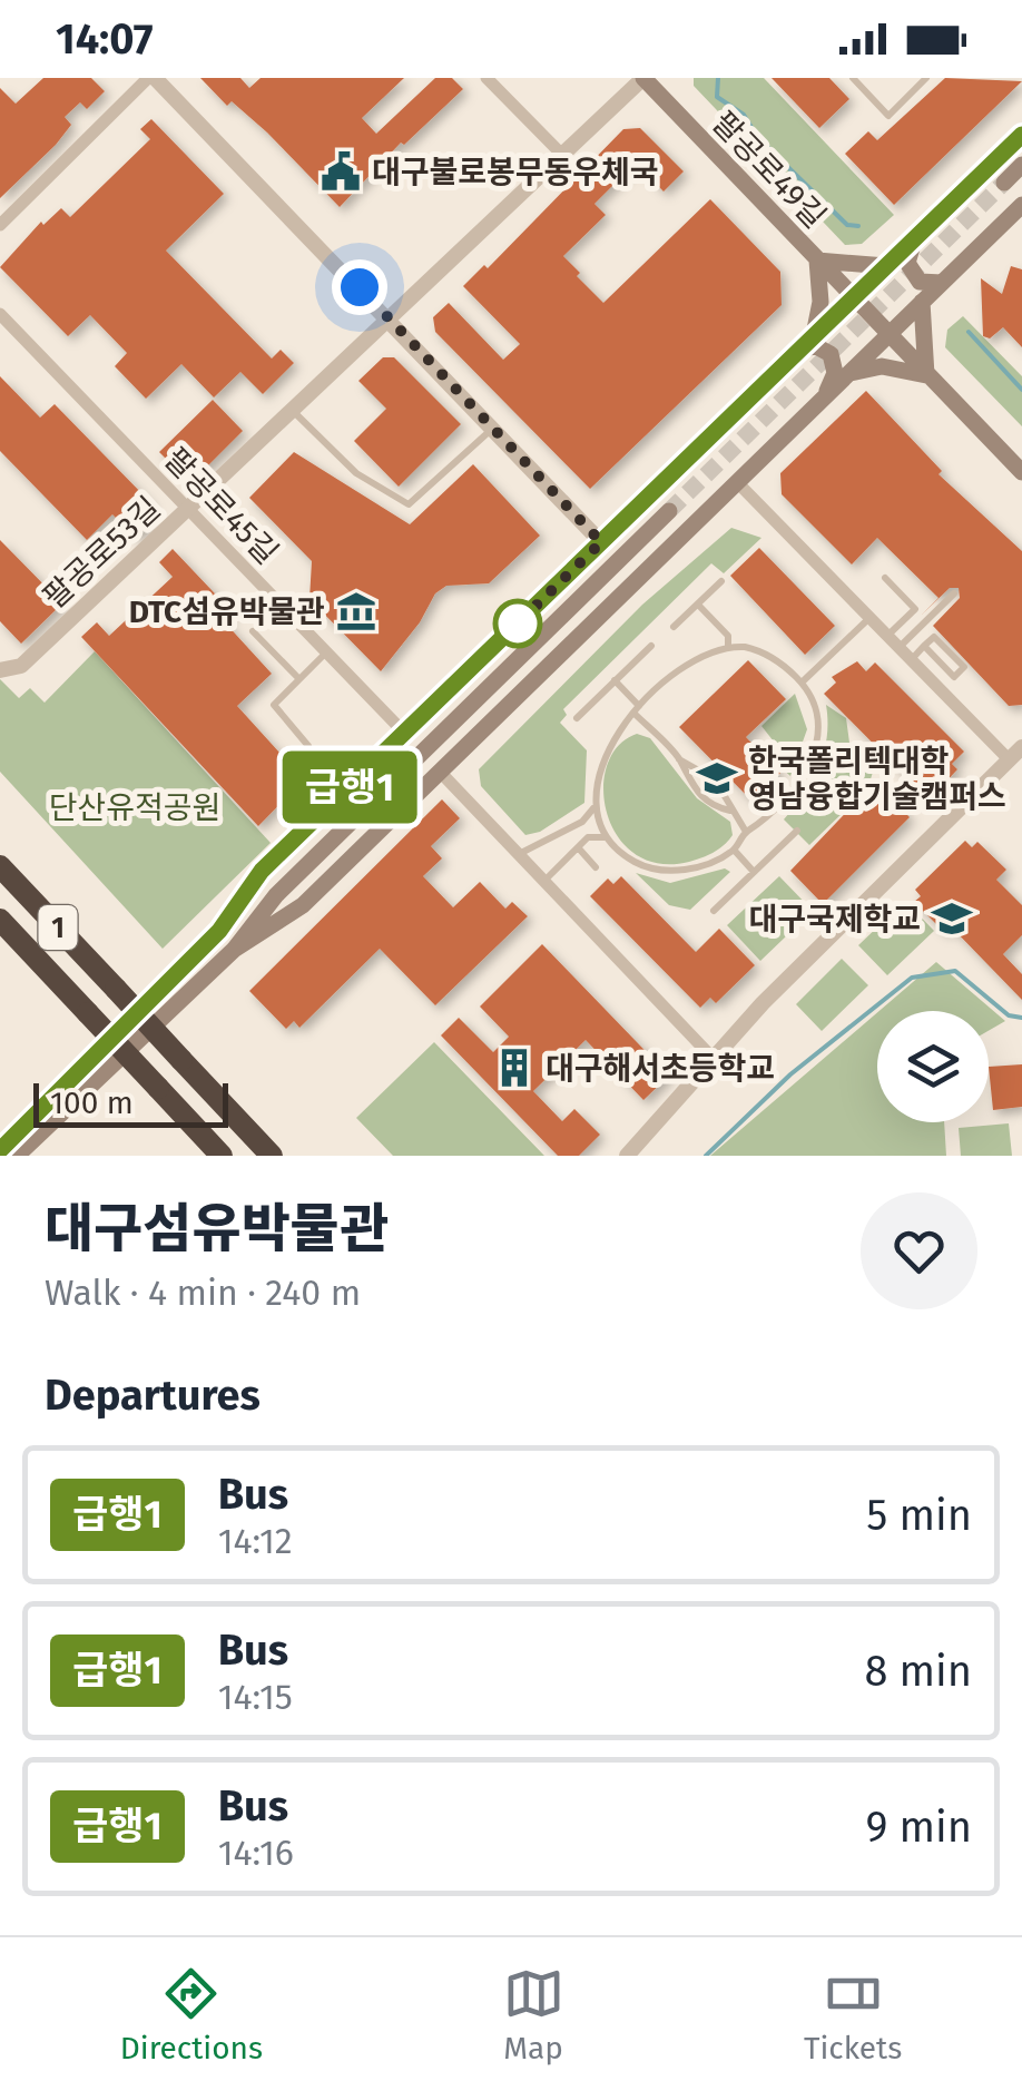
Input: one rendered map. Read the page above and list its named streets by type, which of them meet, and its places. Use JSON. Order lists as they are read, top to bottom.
{
  "streets": {
    "highway": ["1"],
    "main road": ["팔공로49길"],
    "street": ["팔공로45길", "팔공로53길"]
  },
  "crossings": [
    ["팔공로49길", "팔공로53길"],
    ["팔공로45길", "팔공로53길"]
  ],
  "parks": ["단산유적공원"],
  "places": {
    "public building": ["대구불로봉무동우체국"],
    "museum": ["DTC섬유박물관"],
    "school or university": ["한국폴리텍대학 영남융합기술캠퍼스", "대구국제학교"],
    "building": ["대구해서초등학교"]
  },
  "lines": ["bus line 급행1"],
  "scale_bar": "100 m",
  "page": {
    "status": "14:07",
    "on_map": "급행1",
    "scale": "100 m",
    "heading": [
      ["대구섬유박물관", "Walk · 4 min · 240 m"],
      "Departures"
    ],
    "list": [
      {
        "mark": "급행1",
        "name": "Bus",
        "note": "14:12",
        "value": "5 min"
      },
      {
        "mark": "급행1",
        "name": "Bus",
        "note": "14:15",
        "value": "8 min"
      },
      {
        "mark": "급행1",
        "name": "Bus",
        "note": "14:16",
        "value": "9 min"
      }
    ],
    "tabs": ["Directions", "Map", "Tickets"]
  }
}
